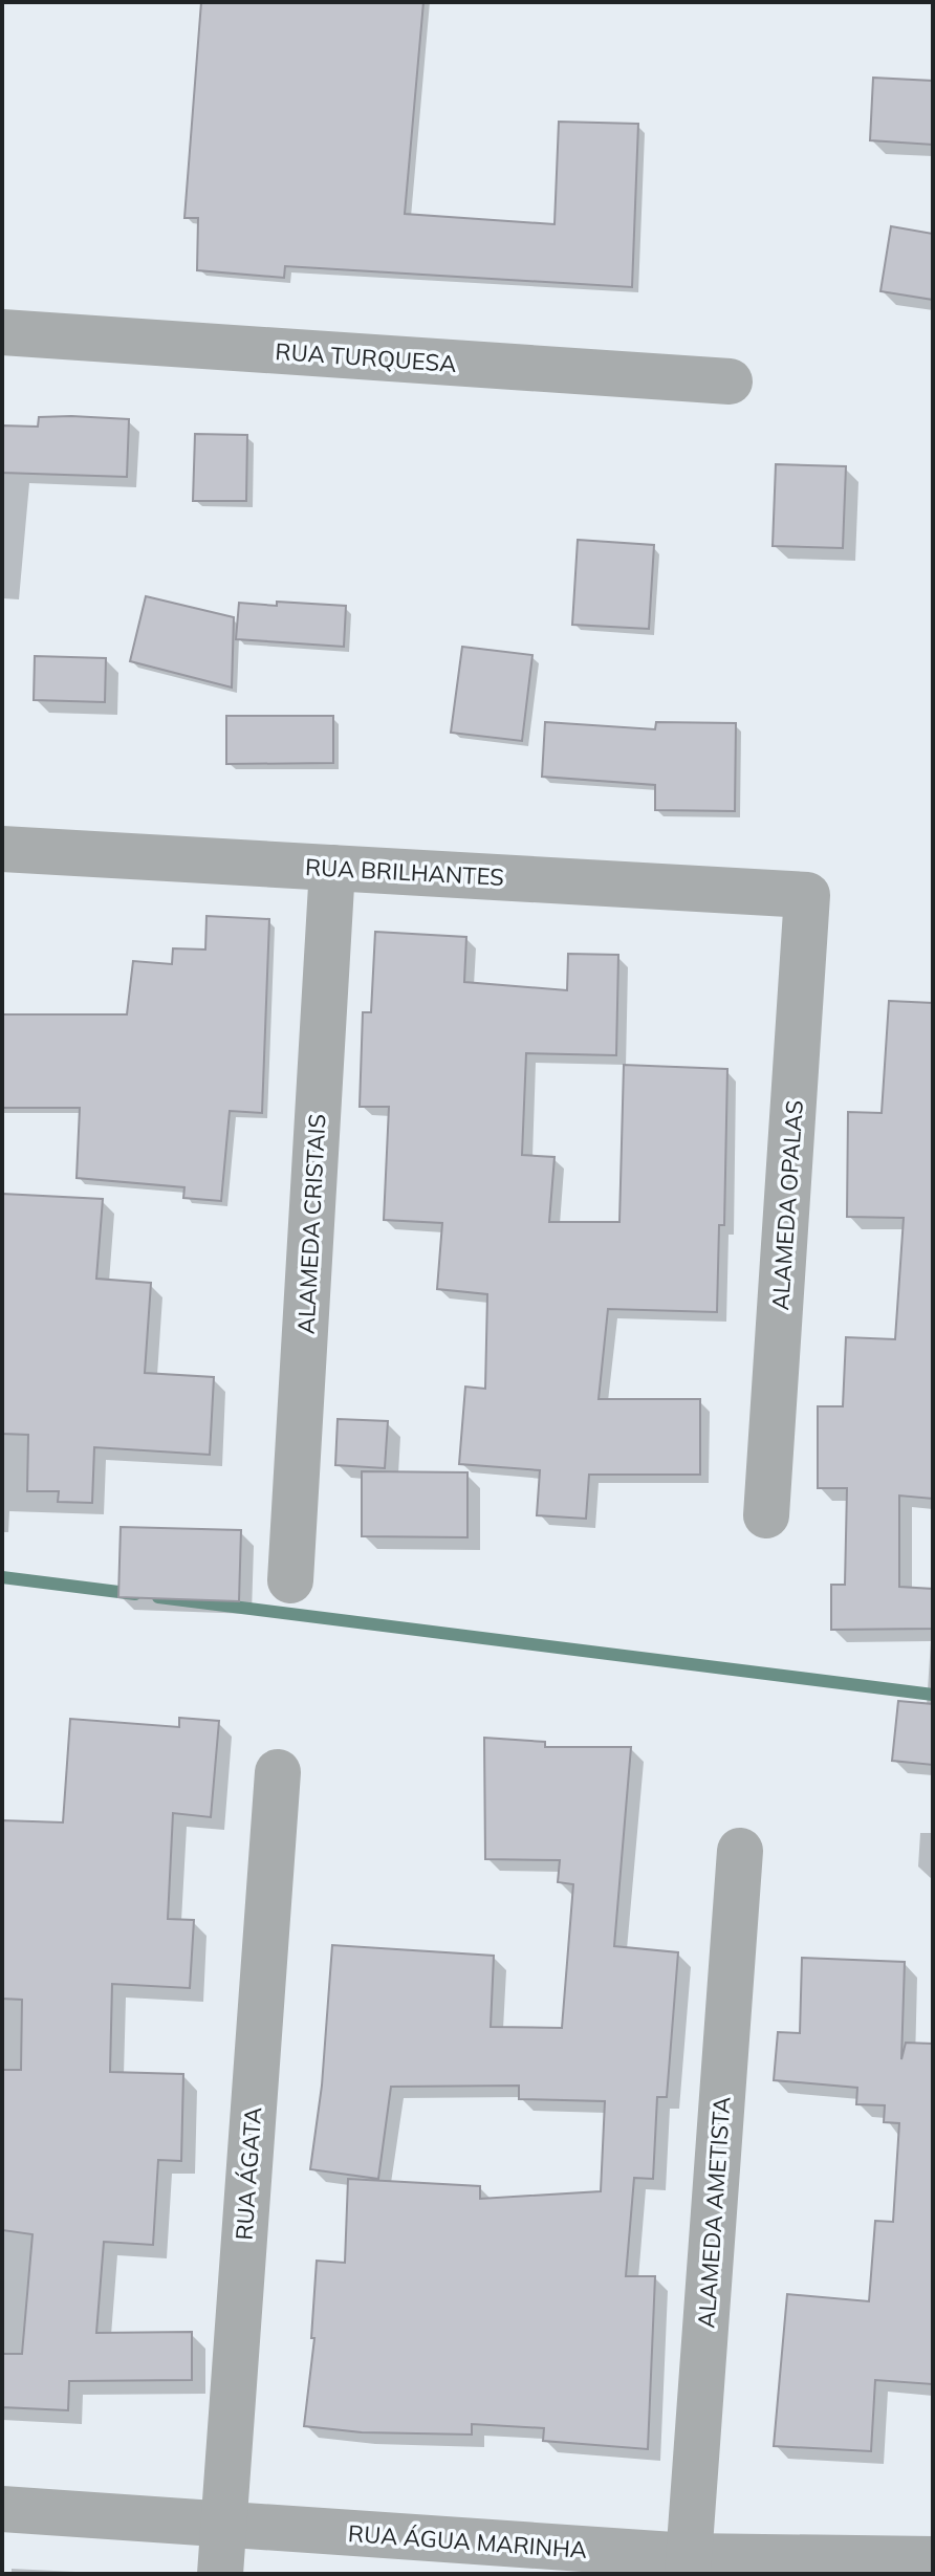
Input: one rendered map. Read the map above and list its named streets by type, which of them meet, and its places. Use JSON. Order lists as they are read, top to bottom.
{
  "streets": {
    "street": [
      "RUA TURQUESA",
      "RUA BRILHANTES",
      "ALAMEDA OPALAS",
      "ALAMEDA CRISTAIS",
      "RUA ÁGATA",
      "ALAMEDA AMETISTA",
      "RUA ÁGUA MARINHA"
    ]
  },
  "crossings": [
    ["RUA BRILHANTES", "ALAMEDA OPALAS"],
    ["RUA BRILHANTES", "ALAMEDA CRISTAIS"],
    ["RUA ÁGATA", "RUA ÁGUA MARINHA"],
    ["ALAMEDA AMETISTA", "RUA ÁGUA MARINHA"]
  ]
}
